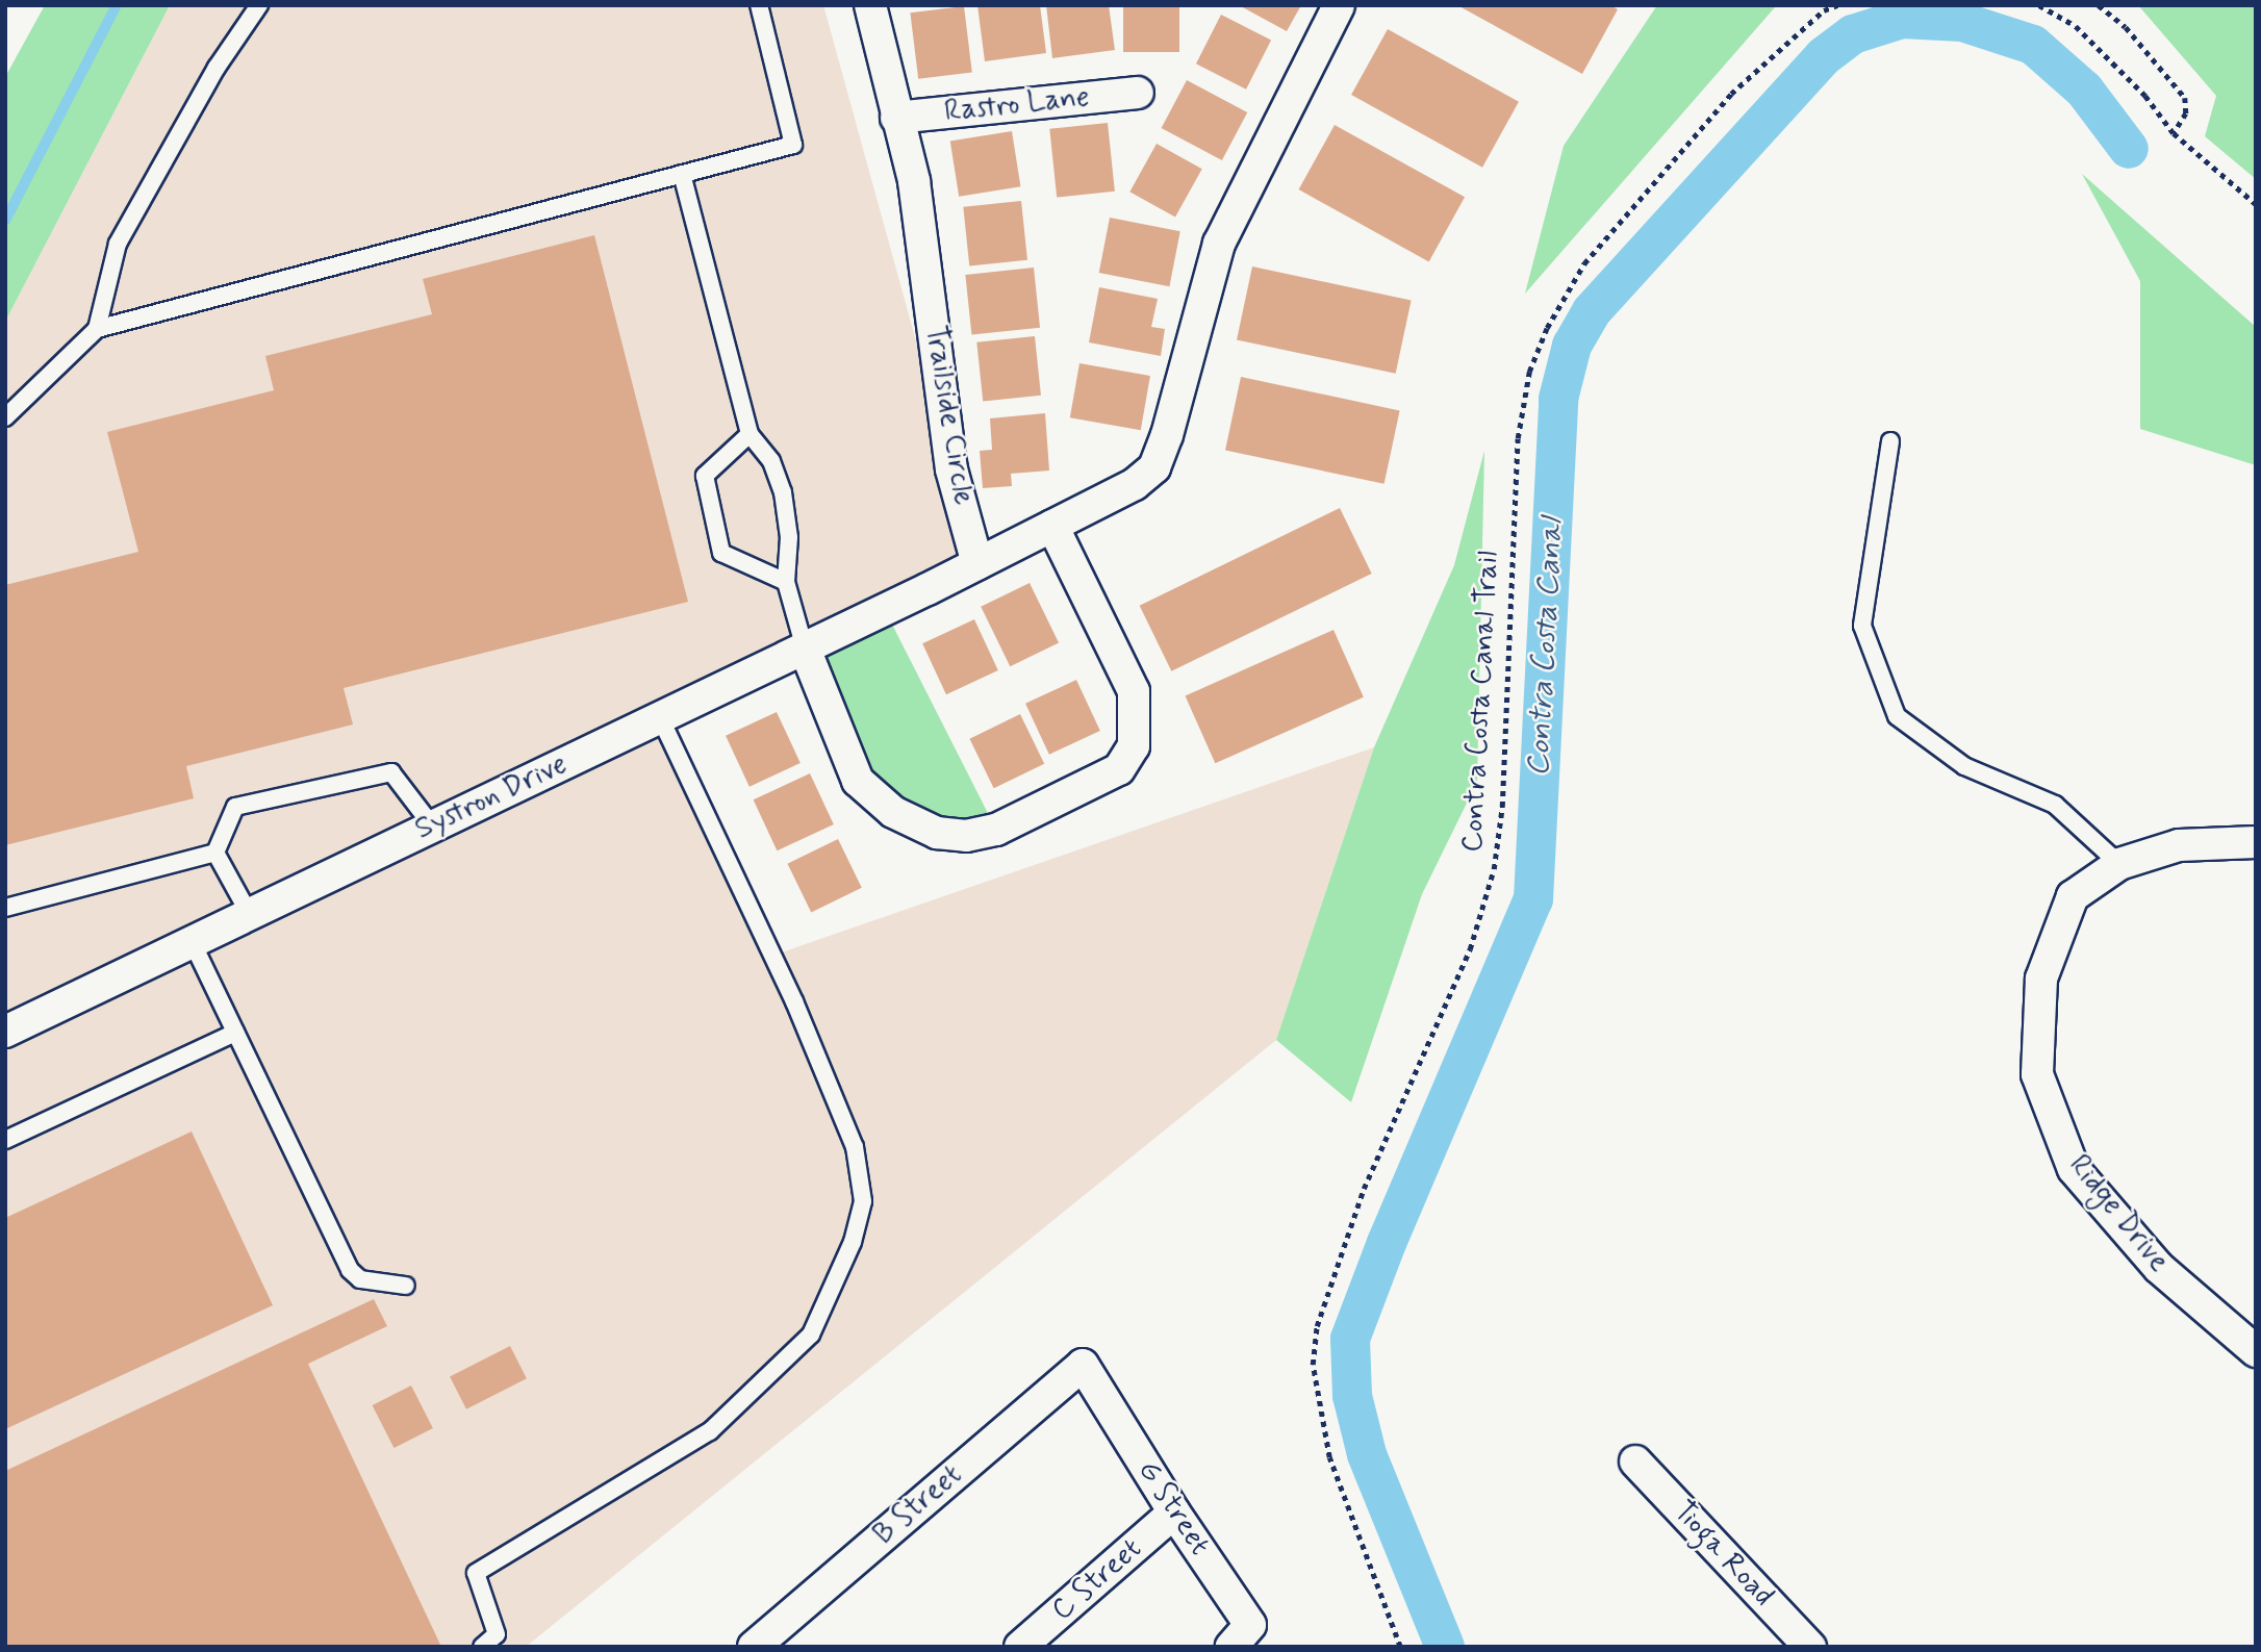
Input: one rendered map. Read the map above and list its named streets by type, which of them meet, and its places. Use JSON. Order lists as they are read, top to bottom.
{
  "streets": {
    "street": [
      "Rastro Lane",
      "Trailside Circle",
      "Systron Drive",
      "Ridge Drive",
      "B Street",
      "G Street",
      "Tioga Road",
      "C Street"
    ],
    "path": ["Contra Costa Canal Trail"]
  },
  "crossings": [
    ["Rastro Lane", "Trailside Circle"],
    ["Trailside Circle", "Systron Drive"],
    ["B Street", "G Street"],
    ["G Street", "C Street"]
  ],
  "water": ["Contra Costa Canal"]
}
